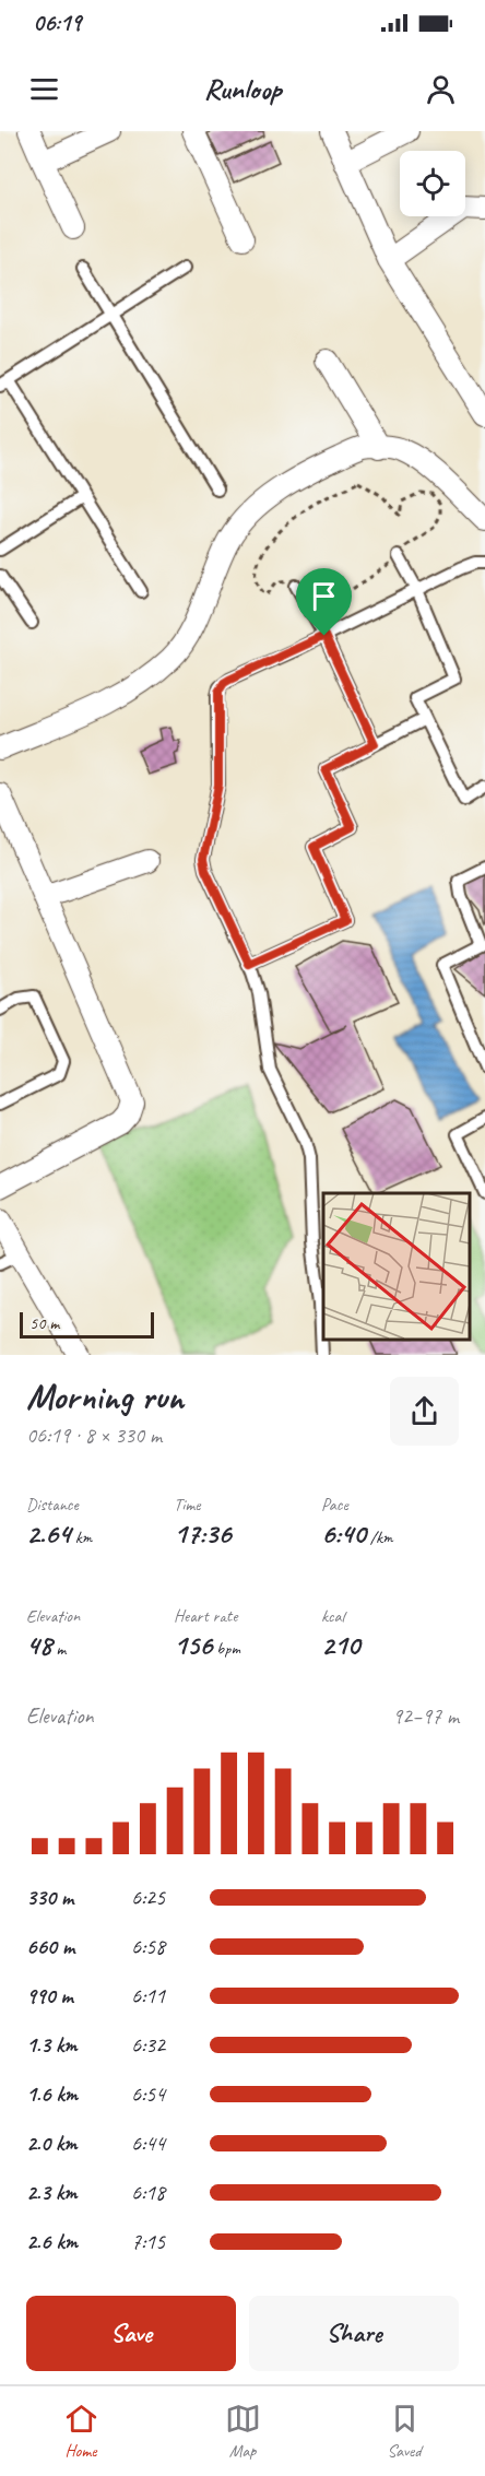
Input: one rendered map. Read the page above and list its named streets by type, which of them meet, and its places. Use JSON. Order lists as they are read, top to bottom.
{
  "scale_bar": "50 m",
  "page": {
    "status": "06:19",
    "header": "Runloop",
    "scale": "50 m",
    "heading": ["Morning run", "06:19 · 8 × 330 m"],
    "stats": [
      ["Distance", "2.64 km"],
      ["Time", "17:36"],
      ["Pace", "6:40 /km"],
      ["Elevation", "48 m"],
      ["Heart rate", "156 bpm"],
      ["kcal", "210"]
    ],
    "chart": ["Elevation", "92–97 m"],
    "list": [
      {
        "name": "330 m",
        "note": "6:25"
      },
      {
        "name": "660 m",
        "note": "6:58"
      },
      {
        "name": "990 m",
        "note": "6:11"
      },
      {
        "name": "1.3 km",
        "note": "6:32"
      },
      {
        "name": "1.6 km",
        "note": "6:54"
      },
      {
        "name": "2.0 km",
        "note": "6:44"
      },
      {
        "name": "2.3 km",
        "note": "6:18"
      },
      {
        "name": "2.6 km",
        "note": "7:15"
      }
    ],
    "buttons": ["Save", "Share"],
    "tabs": ["Home", "Map", "Saved"]
  }
}
